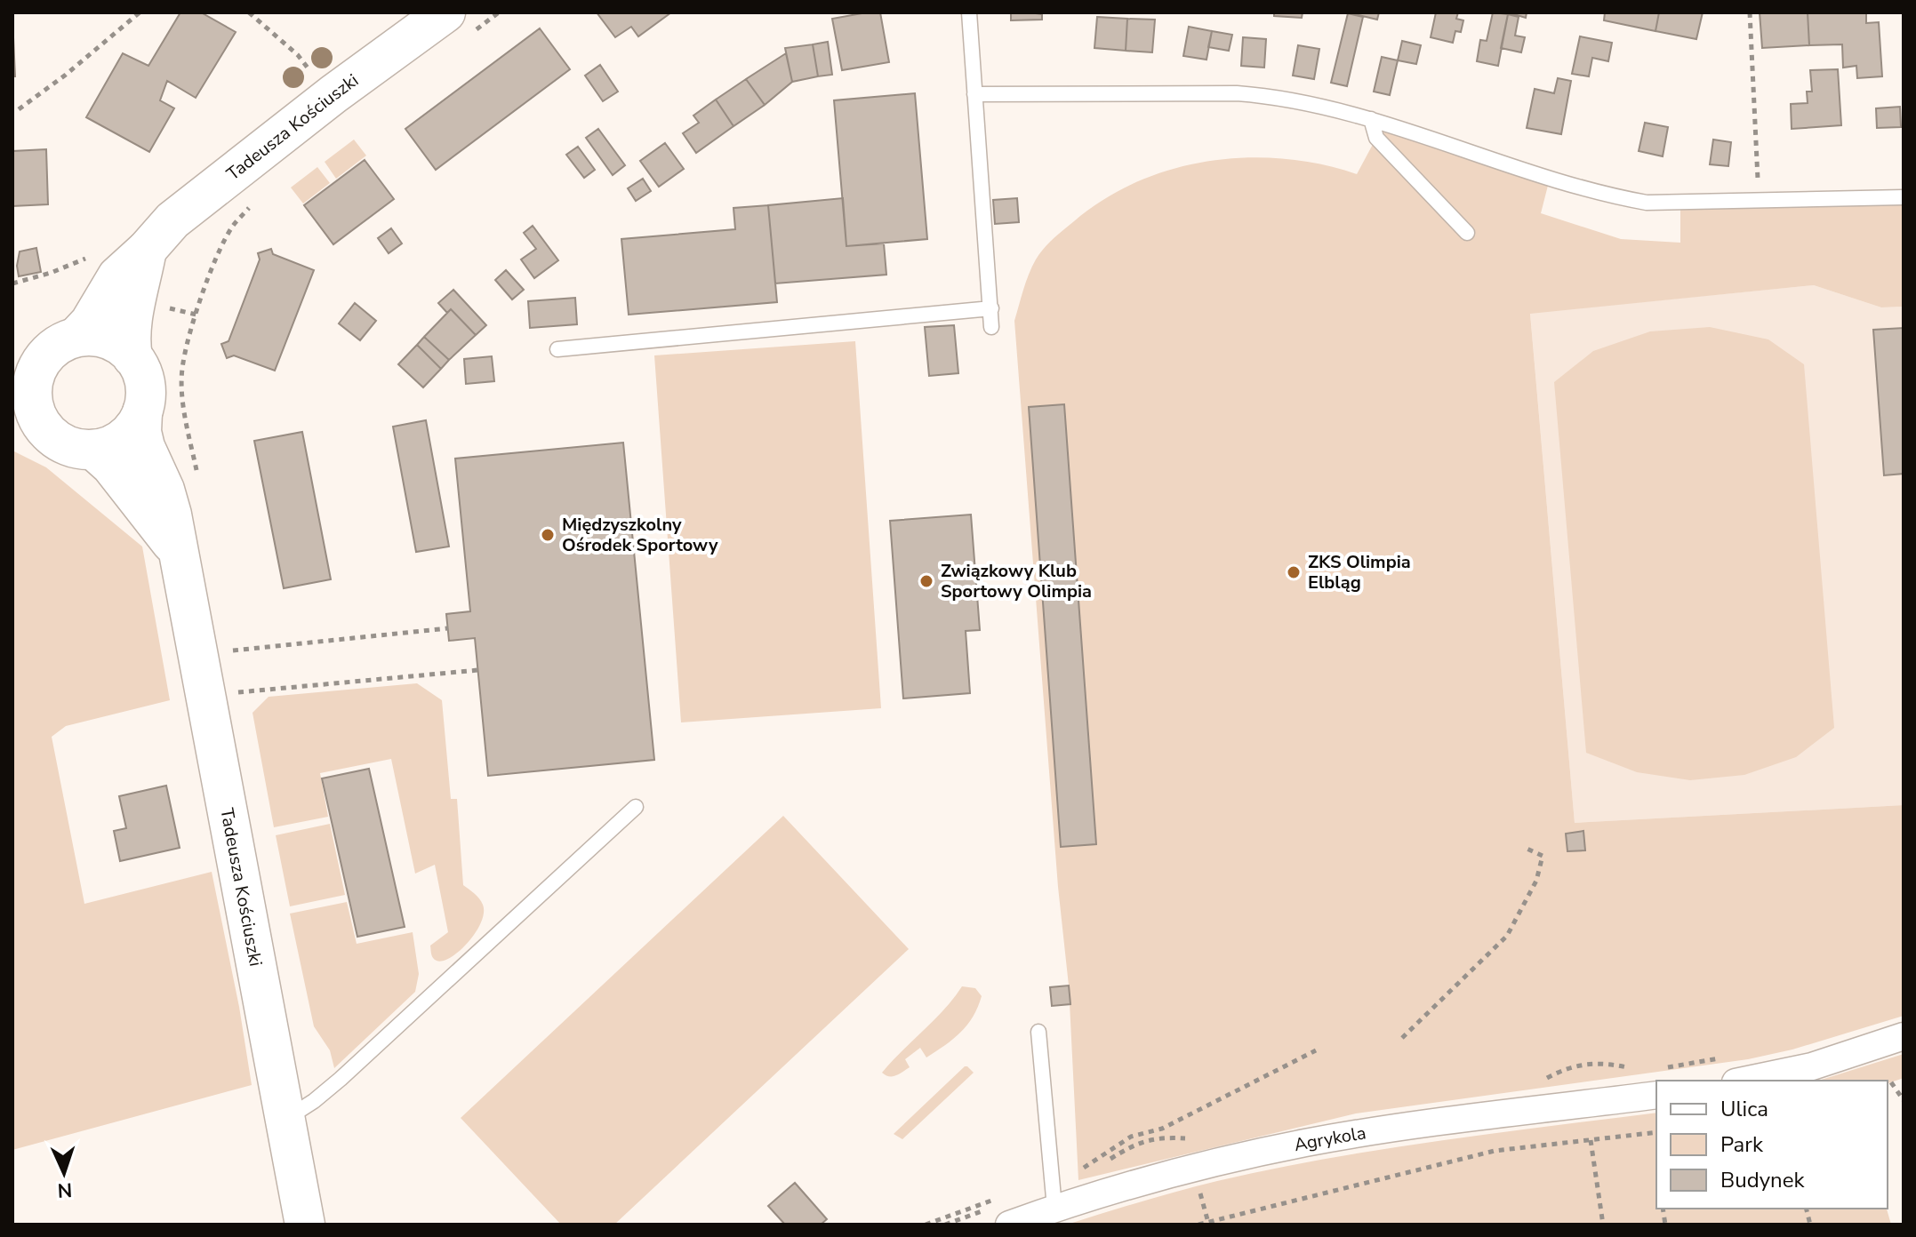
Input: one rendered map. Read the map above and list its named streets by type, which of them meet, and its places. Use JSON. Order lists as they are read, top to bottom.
{
  "streets": {
    "street": ["Tadeusza Kościuszki", "Agrykola"]
  },
  "places": ["Międzyszkolny Ośrodek Sportowy", "ZKS Olimpia Elbląg", "Związkowy Klub Sportowy Olimpia"],
  "legend": ["Ulica", "Park", "Budynek"],
  "north": "bottom"
}
